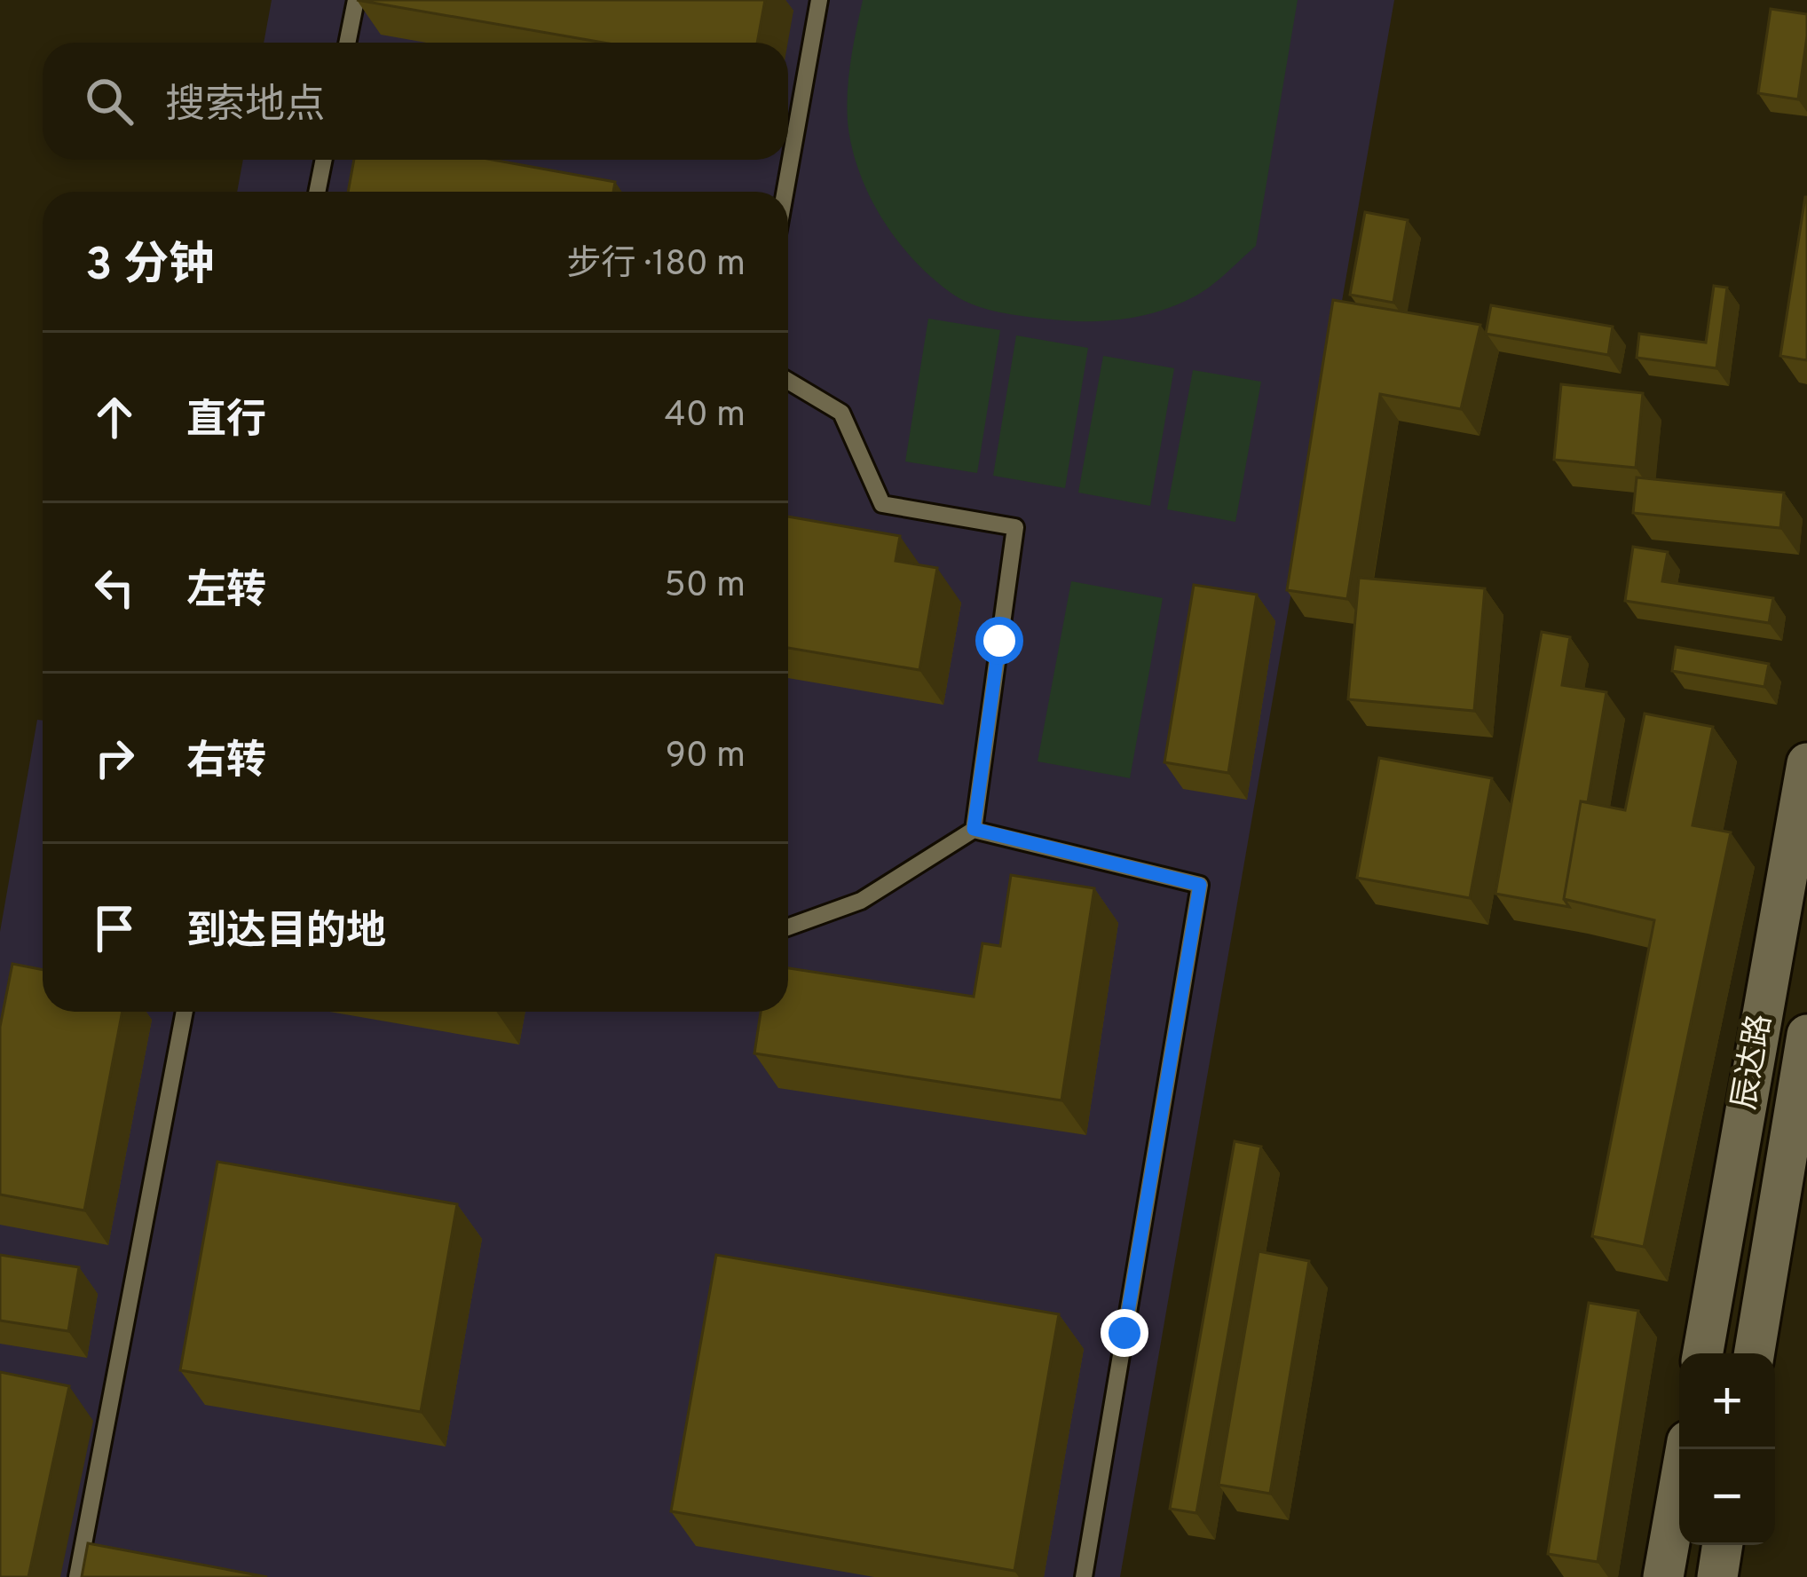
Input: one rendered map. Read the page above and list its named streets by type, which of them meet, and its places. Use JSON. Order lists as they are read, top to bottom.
{
  "streets": {
    "street": ["辰达路"]
  },
  "page": {
    "search": "搜索地点",
    "heading": ["3 分钟", "步行 · 180 m"],
    "list": [
      ["直行", "40 m"],
      ["左转", "50 m"],
      ["右转", "90 m"],
      "到达目的地"
    ],
    "map_buttons": ["+", "−"]
  }
}
